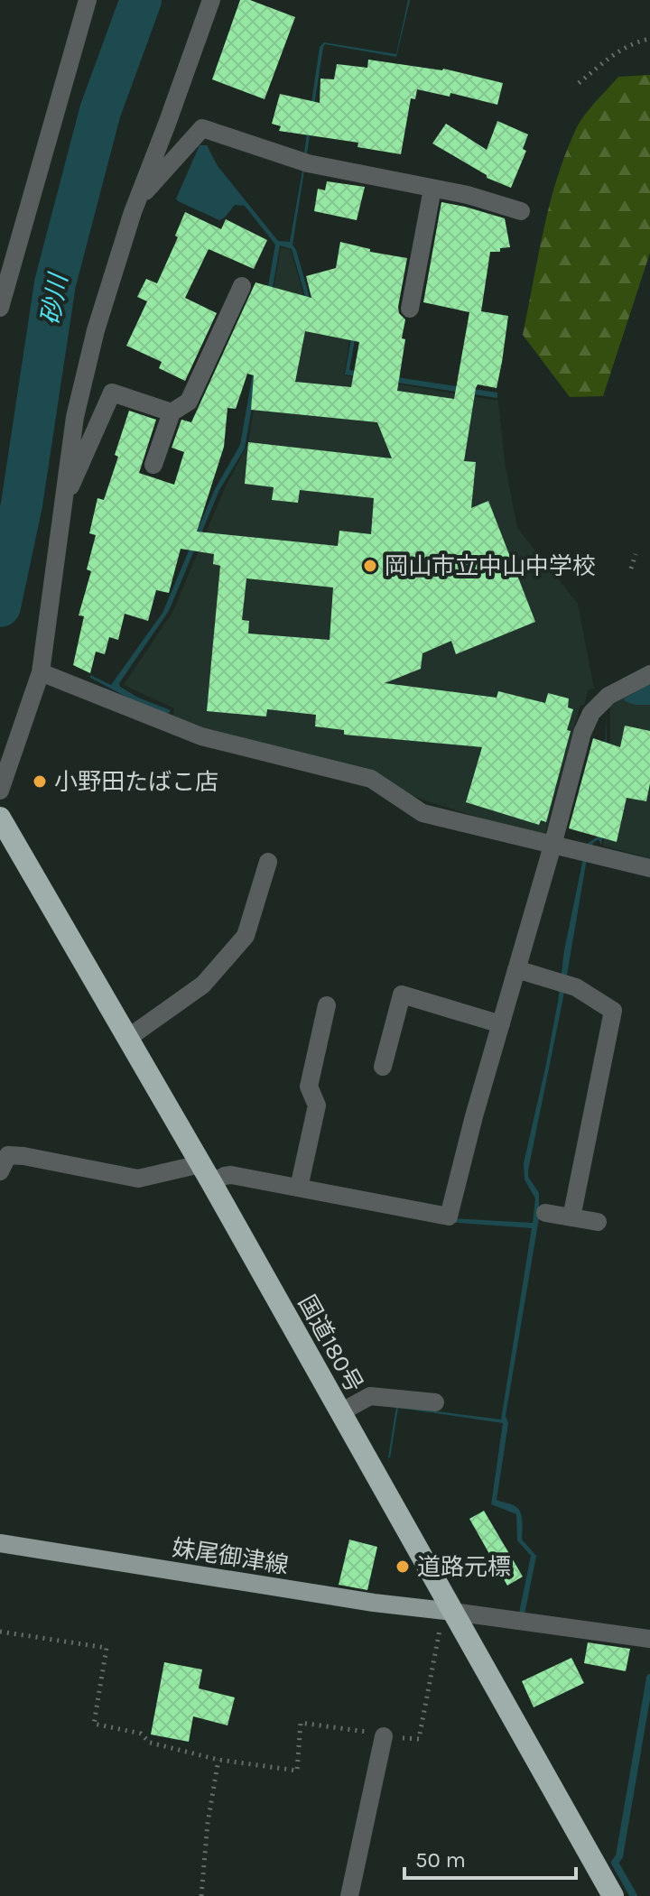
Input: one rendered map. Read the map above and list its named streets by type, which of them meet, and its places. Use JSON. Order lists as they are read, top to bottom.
{
  "streets": {
    "highway": ["国道180号"],
    "main road": ["妹尾御津線"]
  },
  "crossings": [
    ["国道180号", "妹尾御津線"]
  ],
  "water": ["砂川"],
  "places": ["岡山市立中山中学校", "小野田たばこ店", "道路元標"],
  "scale_bar": "50 m"
}
